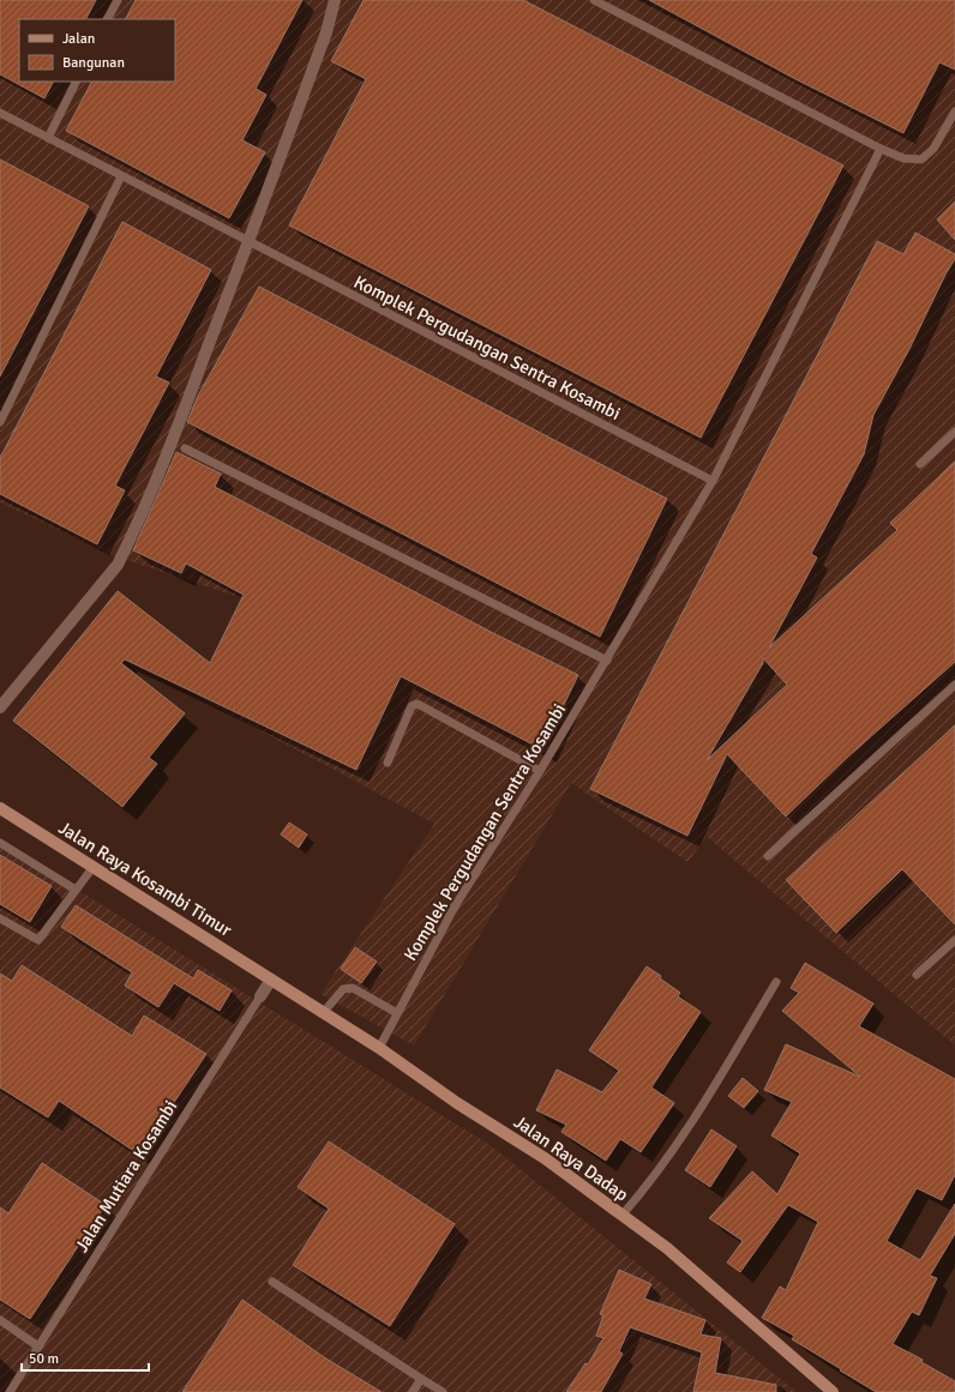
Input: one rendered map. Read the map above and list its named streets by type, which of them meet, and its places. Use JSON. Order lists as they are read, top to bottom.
{
  "streets": {
    "main road": ["Jalan Raya Kosambi Timur", "Jalan Raya Dadap"],
    "street": ["Jalan Mutiara Kosambi"],
    "lane": ["Komplek Pergudangan Sentra Kosambi"]
  },
  "crossings": [
    ["Komplek Pergudangan Sentra Kosambi", "Jalan Raya Dadap"],
    ["Jalan Raya Kosambi Timur", "Jalan Raya Dadap"],
    ["Jalan Raya Kosambi Timur", "Jalan Mutiara Kosambi"],
    ["Jalan Raya Dadap", "Jalan Mutiara Kosambi"]
  ],
  "legend": ["Jalan", "Bangunan"],
  "scale_bar": "50 m"
}
